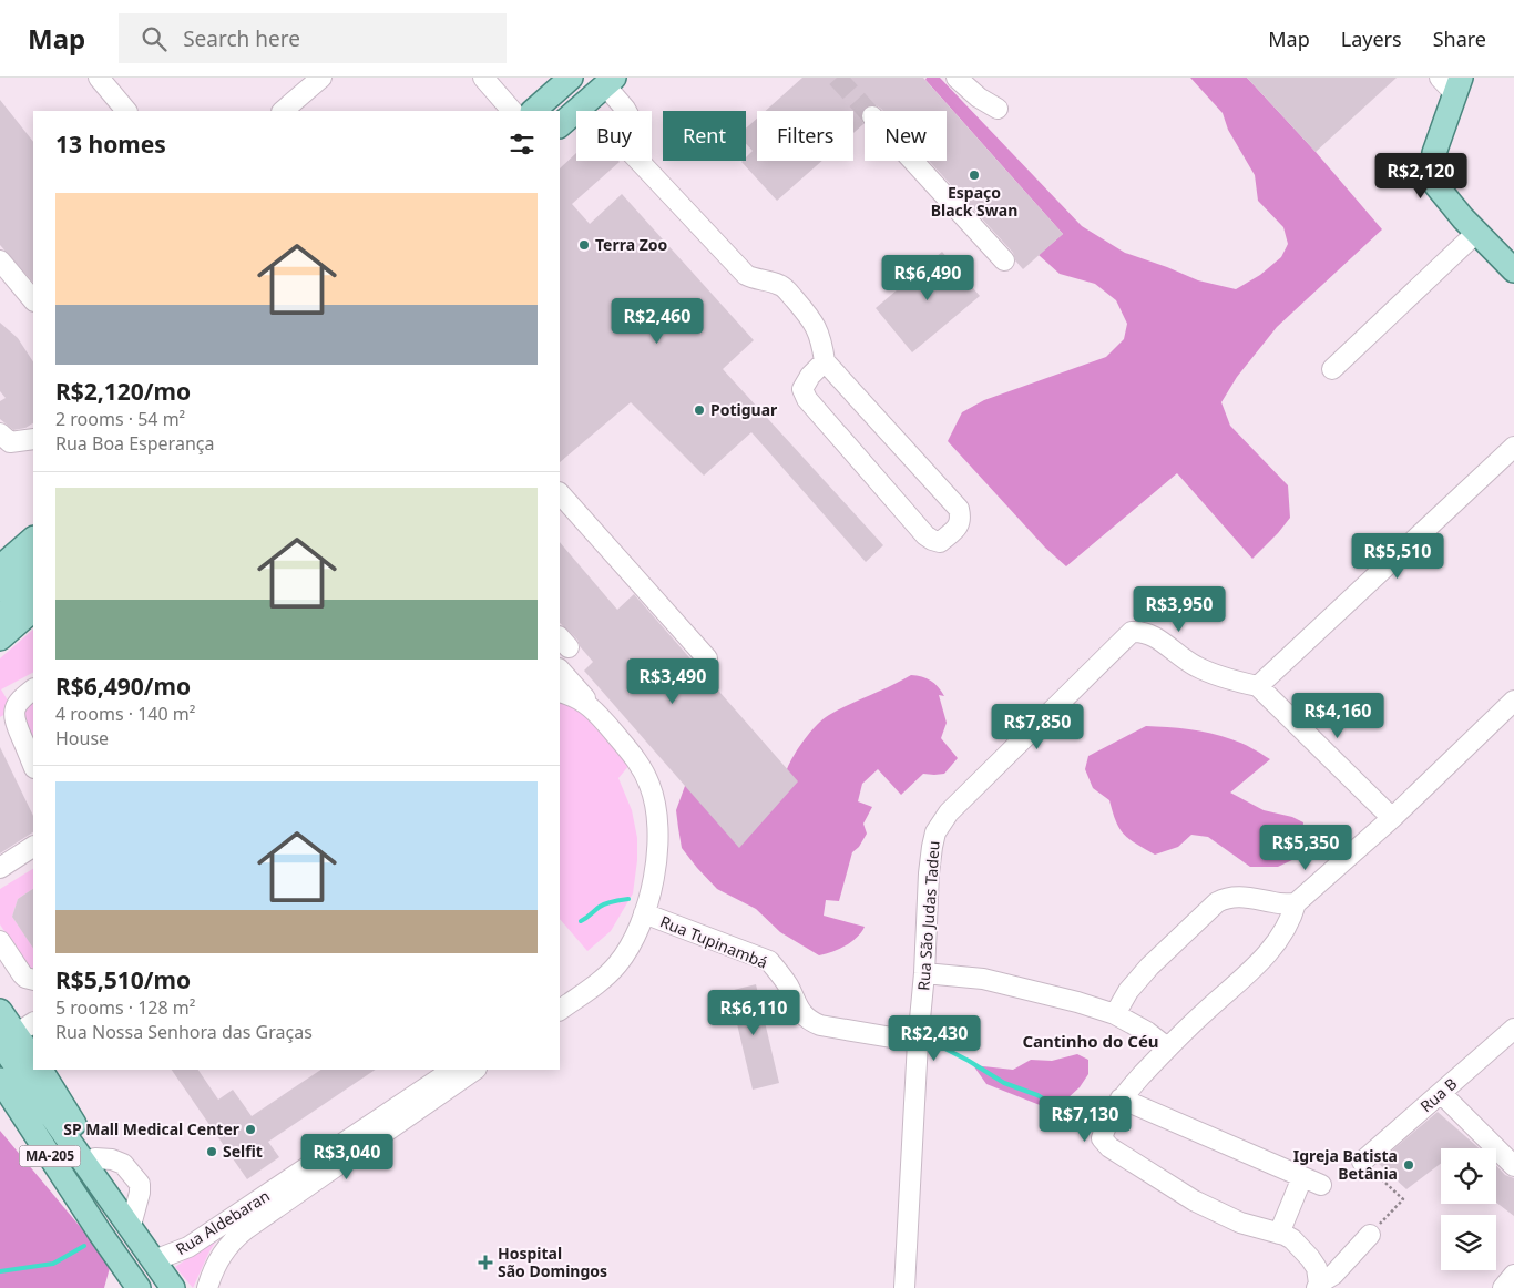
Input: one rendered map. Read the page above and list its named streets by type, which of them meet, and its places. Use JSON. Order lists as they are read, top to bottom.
{
  "streets": {
    "main road": ["MA-205"],
    "street": [
      "Rua São Judas Tadeu",
      "Rua Tupinambá",
      "Rua B",
      "Rua Aldebaran"
    ]
  },
  "crossings": [
    ["Rua São Judas Tadeu", "Rua Tupinambá"],
    ["MA-205", "Rua Aldebaran"]
  ],
  "districts": ["Cantinho do Céu"],
  "places": {
    "other": [
      "Espaço Black Swan",
      "Terra Zoo",
      "Potiguar",
      "SP Mall Medical Center",
      "Selfit",
      "Igreja Batista Betânia"
    ],
    "health": ["Hospital São Domingos"]
  },
  "page": {
    "header": "Map",
    "search": "Search here",
    "nav": ["Map", "Layers", "Share"],
    "chip": [
      "Buy",
      "Rent",
      "Filters",
      "New"
    ],
    "heading": "13 homes",
    "price": [
      "R$2,120",
      "R$6,490",
      "R$2,460",
      "R$5,510",
      "R$3,950",
      "R$3,490",
      "R$4,160",
      "R$7,850",
      "R$5,350",
      "R$6,110",
      "R$2,430",
      "R$7,130",
      "R$3,040"
    ],
    "list": [
      {
        "name": "R$2,120/mo",
        "note": "2 rooms · 54 m² · Rua Boa Esperança"
      },
      {
        "name": "R$6,490/mo",
        "note": "4 rooms · 140 m² · House"
      },
      {
        "name": "R$5,510/mo",
        "note": "5 rooms · 128 m² · Rua Nossa Senhora das Graças"
      }
    ]
  }
}
